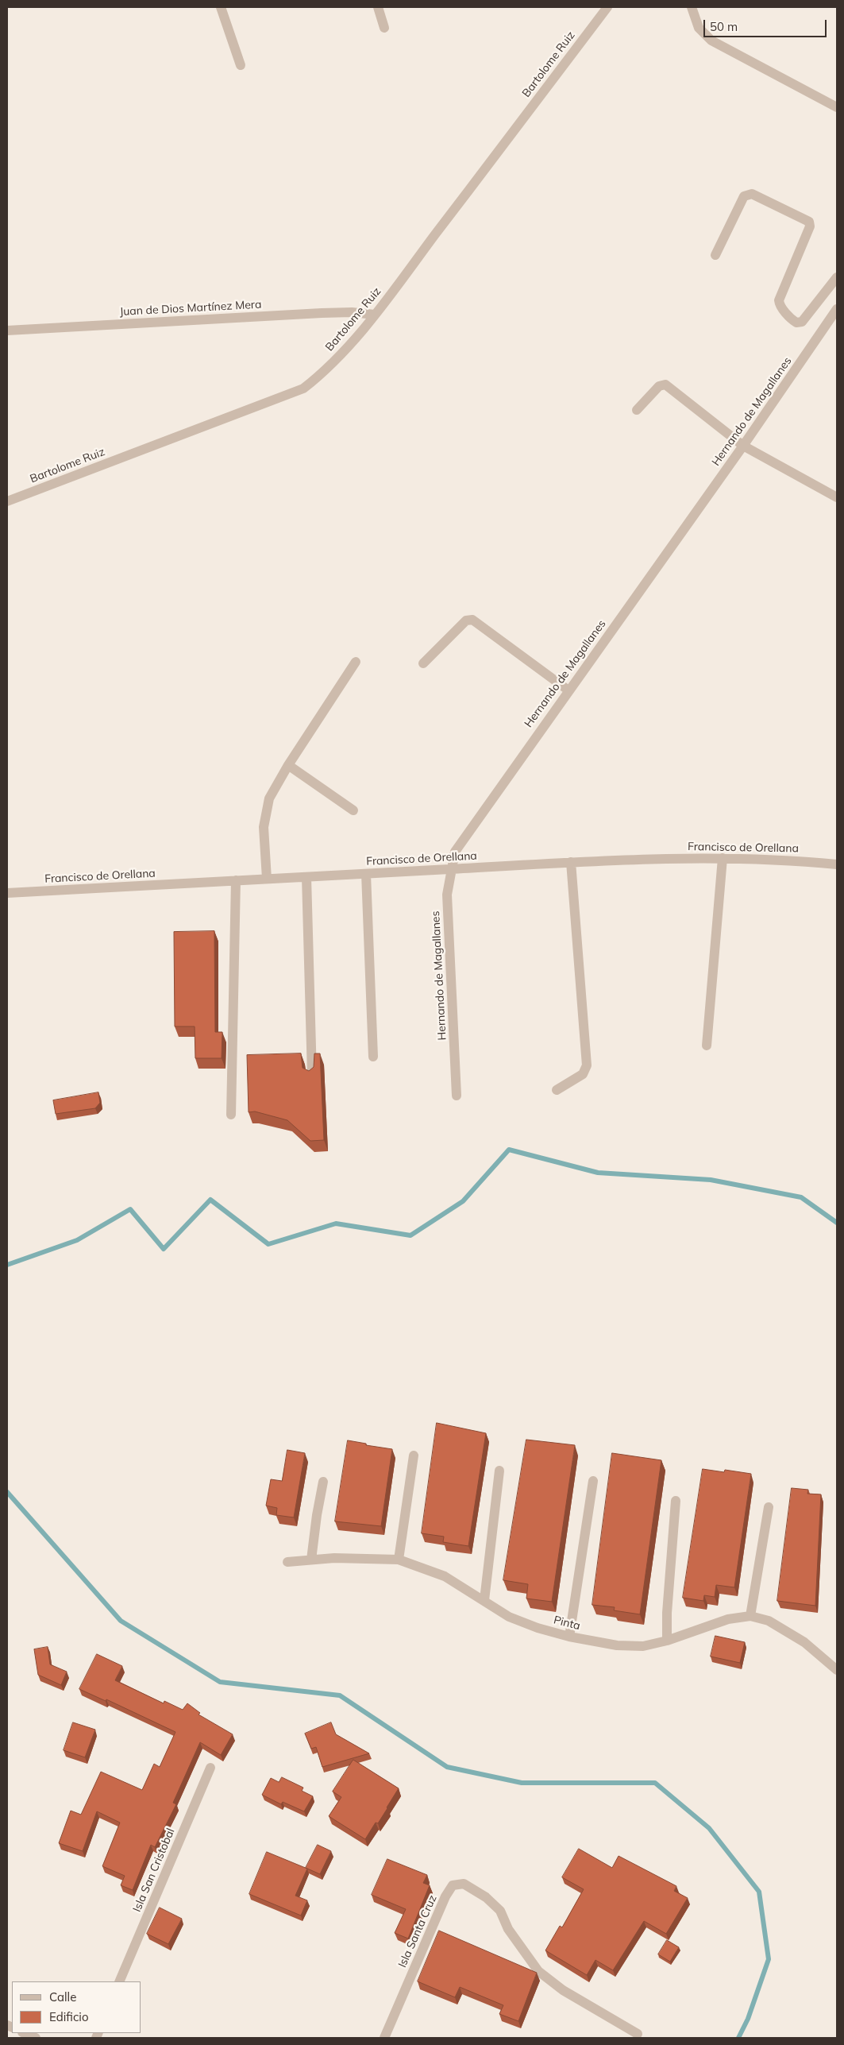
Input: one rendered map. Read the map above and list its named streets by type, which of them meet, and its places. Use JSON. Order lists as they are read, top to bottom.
{
  "streets": {
    "street": [
      "Bartolome Ruiz",
      "Juan de Dios Martínez Mera",
      "Hernando de Magallanes",
      "Francisco de Orellana",
      "Pinta",
      "Isla San Cristobal",
      "Isla Santa Cruz"
    ]
  },
  "crossings": [
    ["Bartolome Ruiz", "Juan de Dios Martínez Mera"],
    ["Hernando de Magallanes", "Francisco de Orellana"]
  ],
  "legend": ["Calle", "Edificio"],
  "scale_bar": "50 m"
}
